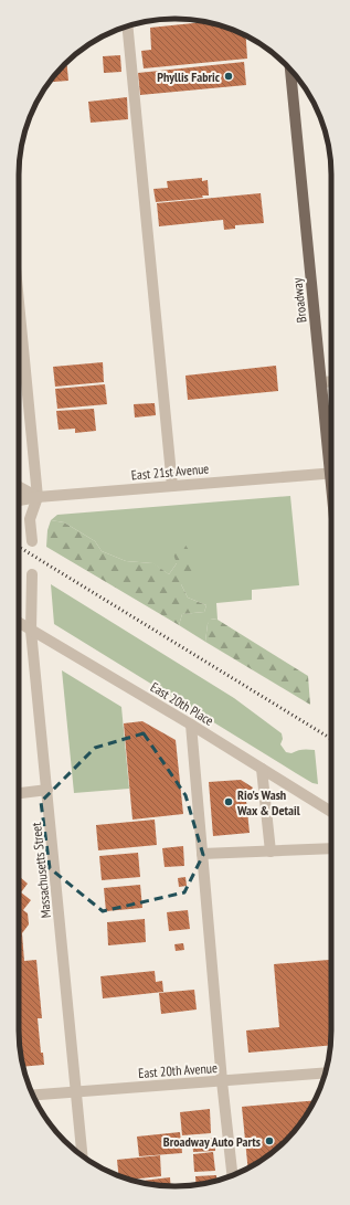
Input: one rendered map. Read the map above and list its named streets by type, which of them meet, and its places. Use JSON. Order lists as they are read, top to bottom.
{
  "streets": {
    "main road": ["Broadway"],
    "street": [
      "East 21st Avenue",
      "East 20th Place",
      "Massachusetts Street",
      "East 20th Avenue"
    ]
  },
  "crossings": [
    ["East 20th Place", "Massachusetts Street"],
    ["Massachusetts Street", "East 20th Avenue"]
  ],
  "places": ["Phyllis Fabric", "Rio's Wash Wax & Detail", "Broadway Auto Parts"]
}
